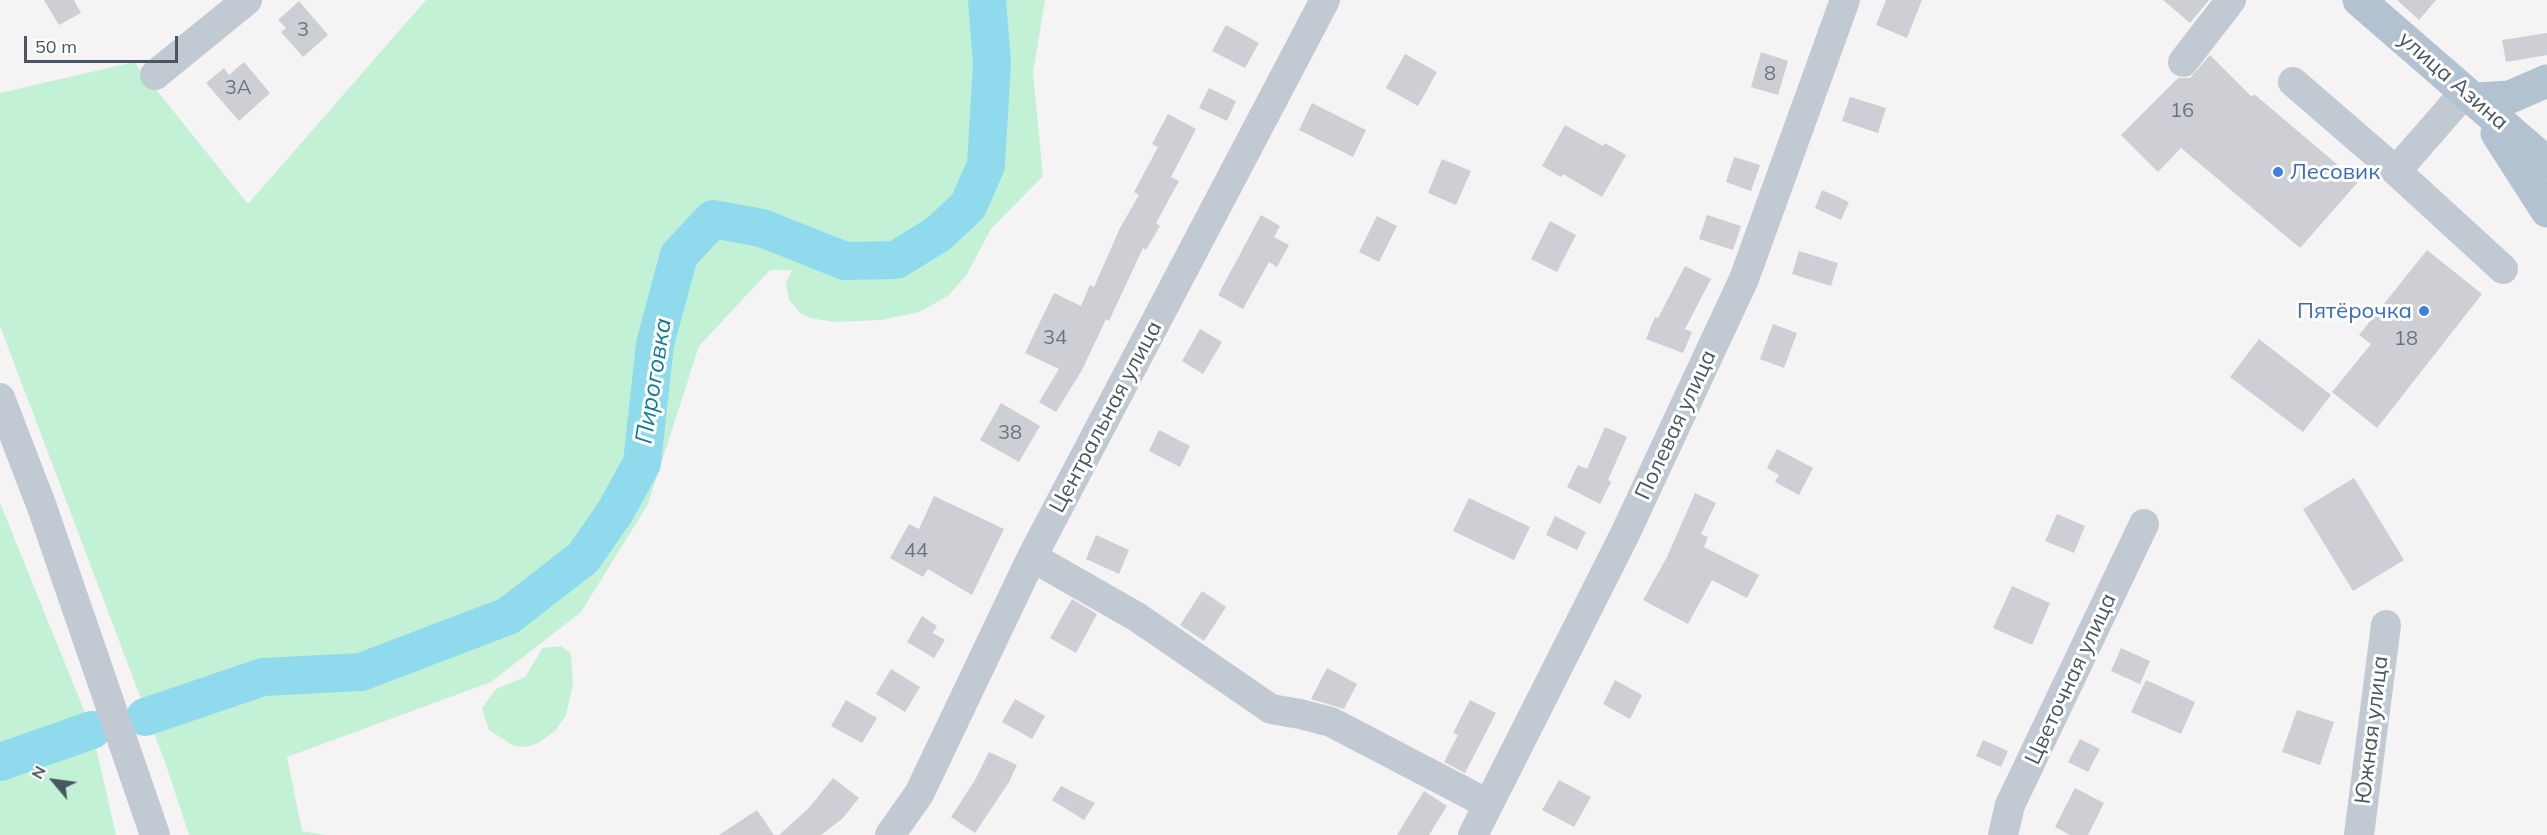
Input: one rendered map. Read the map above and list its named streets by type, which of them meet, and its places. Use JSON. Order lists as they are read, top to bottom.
{
  "streets": {
    "main road": ["улица Азина"],
    "street": [
      "Центральная улица",
      "Полевая улица",
      "Цветочная улица",
      "Южная улица"
    ]
  },
  "water": ["Пироговка"],
  "places": ["Лесовик", "Пятёрочка"],
  "house_numbers": [
    "3",
    "8",
    "3А",
    "16",
    "34",
    "18",
    "38",
    "44"
  ],
  "scale_bar": "50 m",
  "north": "top left"
}
